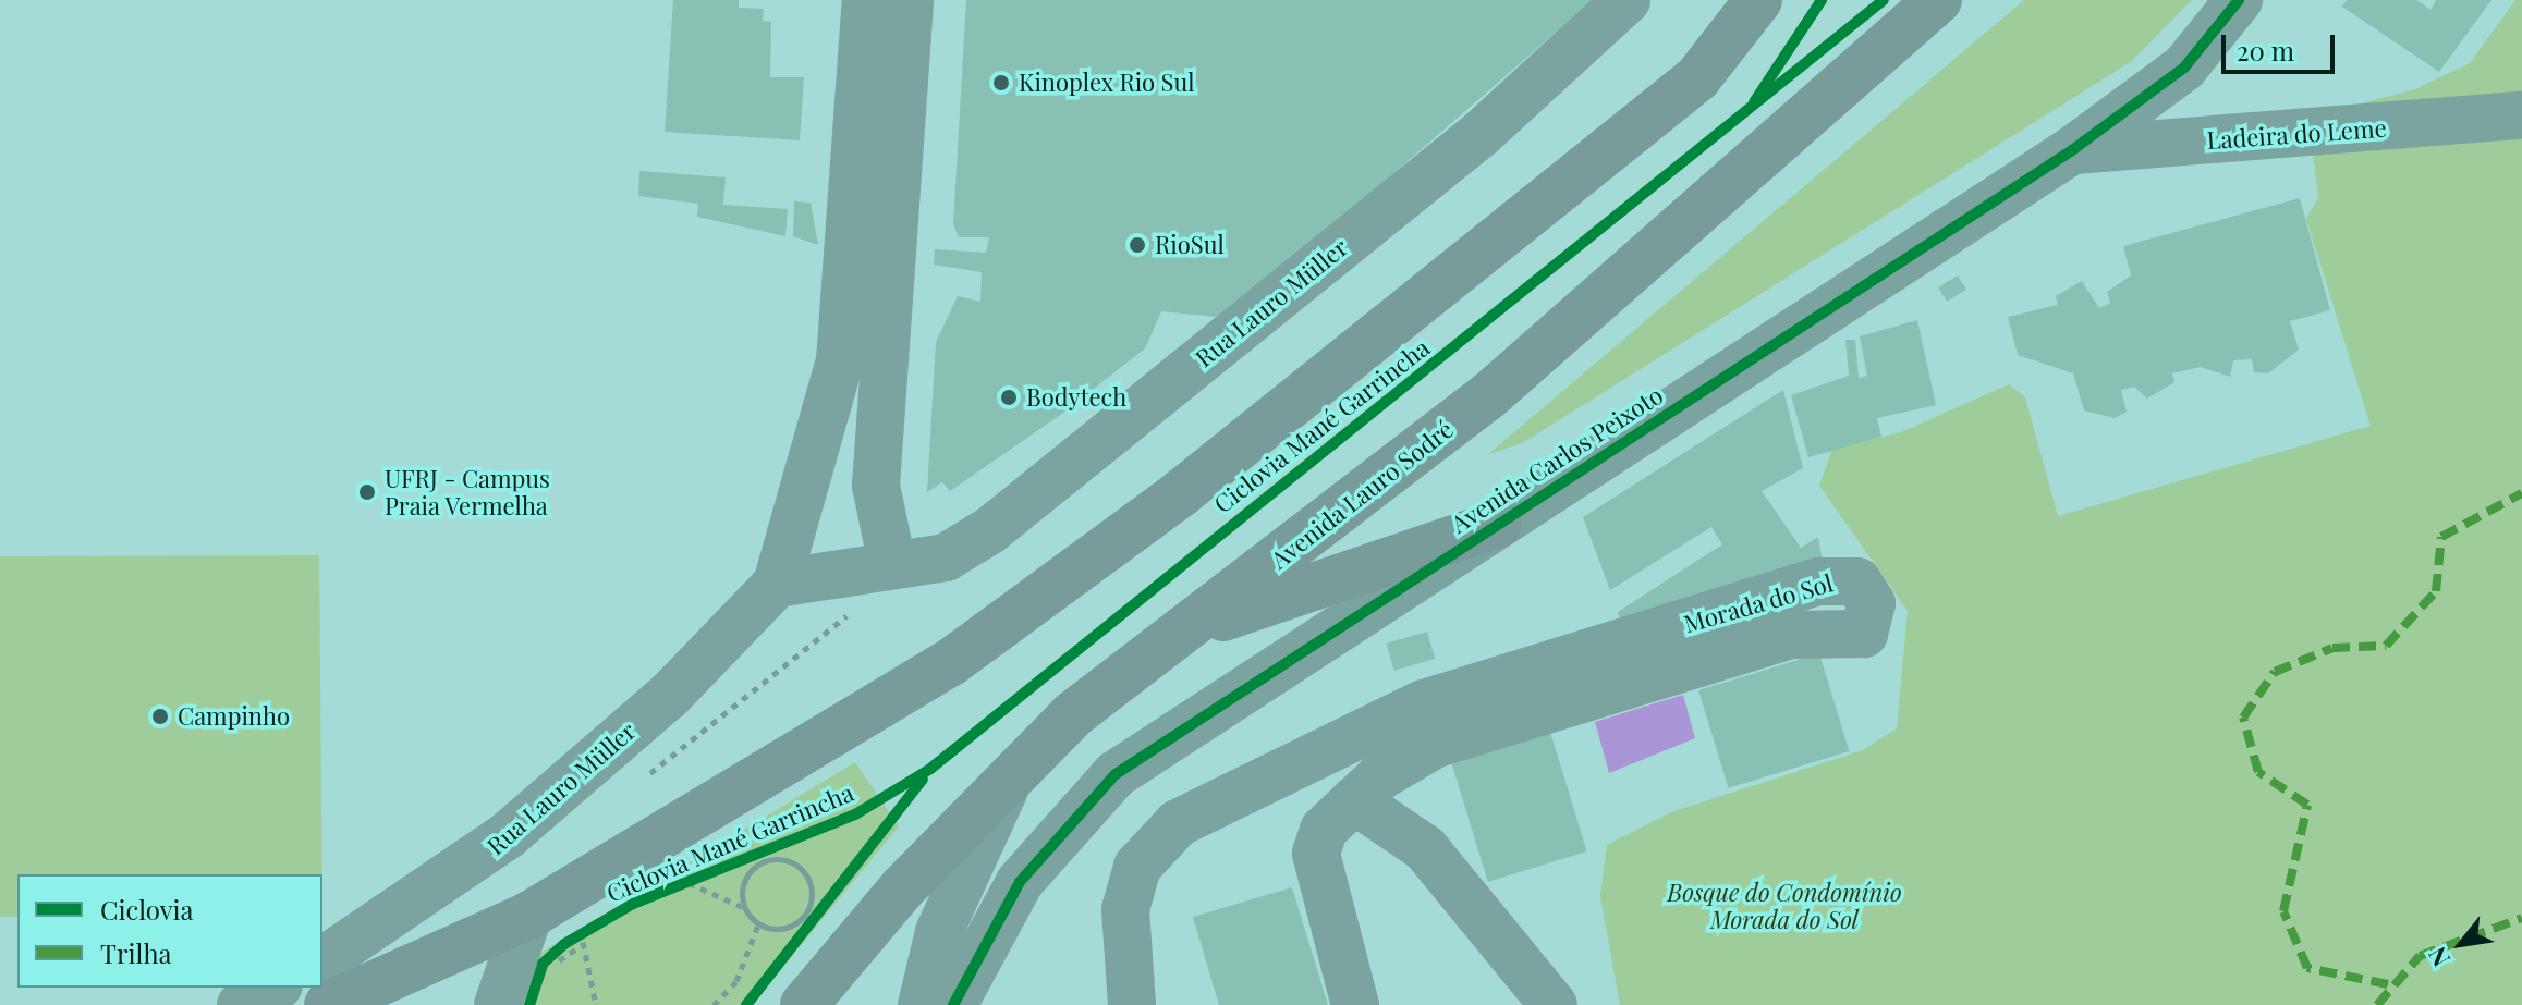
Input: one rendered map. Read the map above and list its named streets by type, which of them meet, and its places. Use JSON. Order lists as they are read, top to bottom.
{
  "streets": {
    "highway": ["Avenida Lauro Sodré"],
    "street": [
      "Ladeira do Leme",
      "Rua Lauro Müller",
      "Avenida Carlos Peixoto",
      "Morada do Sol"
    ],
    "cycle path": ["Ciclovia Mané Garrincha"]
  },
  "crossings": [
    ["Ladeira do Leme", "Avenida Carlos Peixoto"]
  ],
  "parks": ["Bosque do Condomínio Morada do Sol"],
  "places": [
    "Kinoplex Rio Sul",
    "RioSul",
    "Bodytech",
    "UFRJ - Campus Praia Vermelha",
    "Campinho"
  ],
  "legend": ["Ciclovia", "Trilha"],
  "scale_bar": "20 m",
  "north": "bottom left"
}
